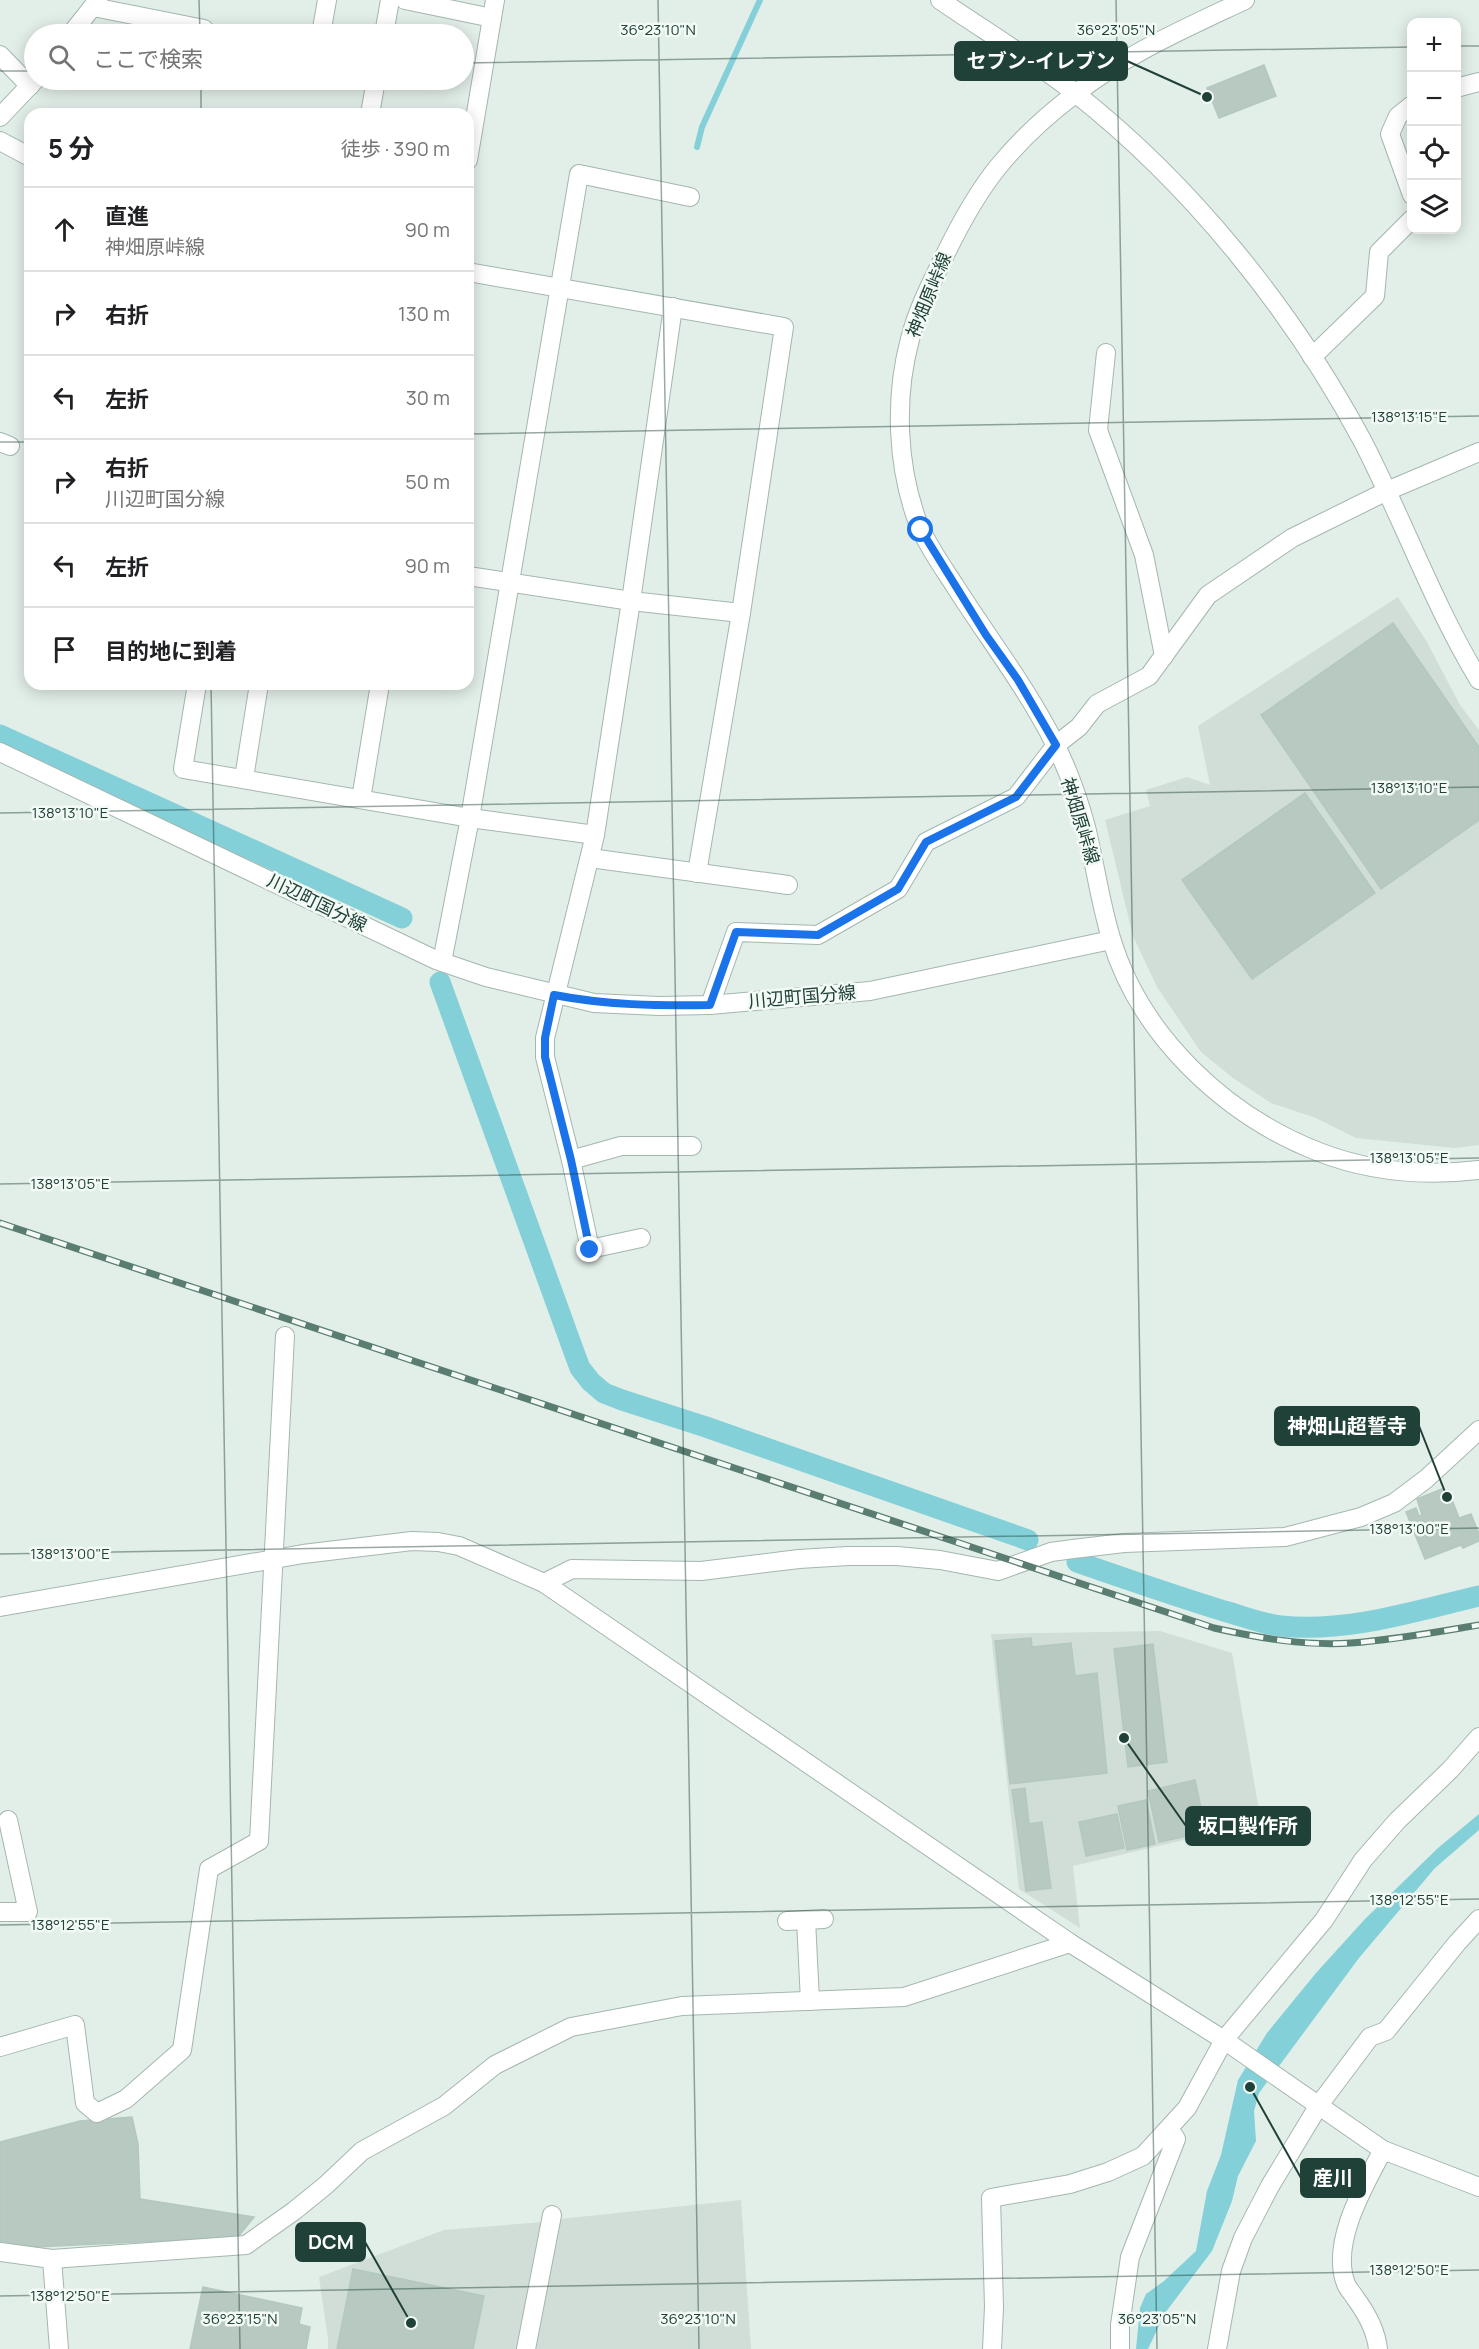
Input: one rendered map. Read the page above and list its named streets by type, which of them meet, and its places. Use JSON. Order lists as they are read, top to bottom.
{
  "streets": {
    "street": ["神畑原峠線", "川辺町国分線"]
  },
  "crossings": [
    ["神畑原峠線", "川辺町国分線"]
  ],
  "places": [
    "セブン-イレブン",
    "神畑山超誓寺",
    "坂口製作所",
    "産川",
    "DCM"
  ],
  "page": {
    "map_buttons": ["+", "−"],
    "search": "ここで検索",
    "heading": ["5 分", "徒歩 · 390 m"],
    "list": [
      ["直進", "神畑原峠線", "90 m"],
      ["右折", "130 m"],
      ["左折", "30 m"],
      ["右折", "川辺町国分線", "50 m"],
      ["左折", "90 m"],
      "目的地に到着"
    ]
  },
  "coordinates": [
    "36°23'10\"N",
    "36°23'05\"N",
    "138°13'15\"E",
    "138°13'10\"E",
    "138°13'05\"E",
    "138°13'00\"E",
    "138°12'55\"E",
    "138°12'50\"E",
    "36°23'15\"N"
  ]
}
